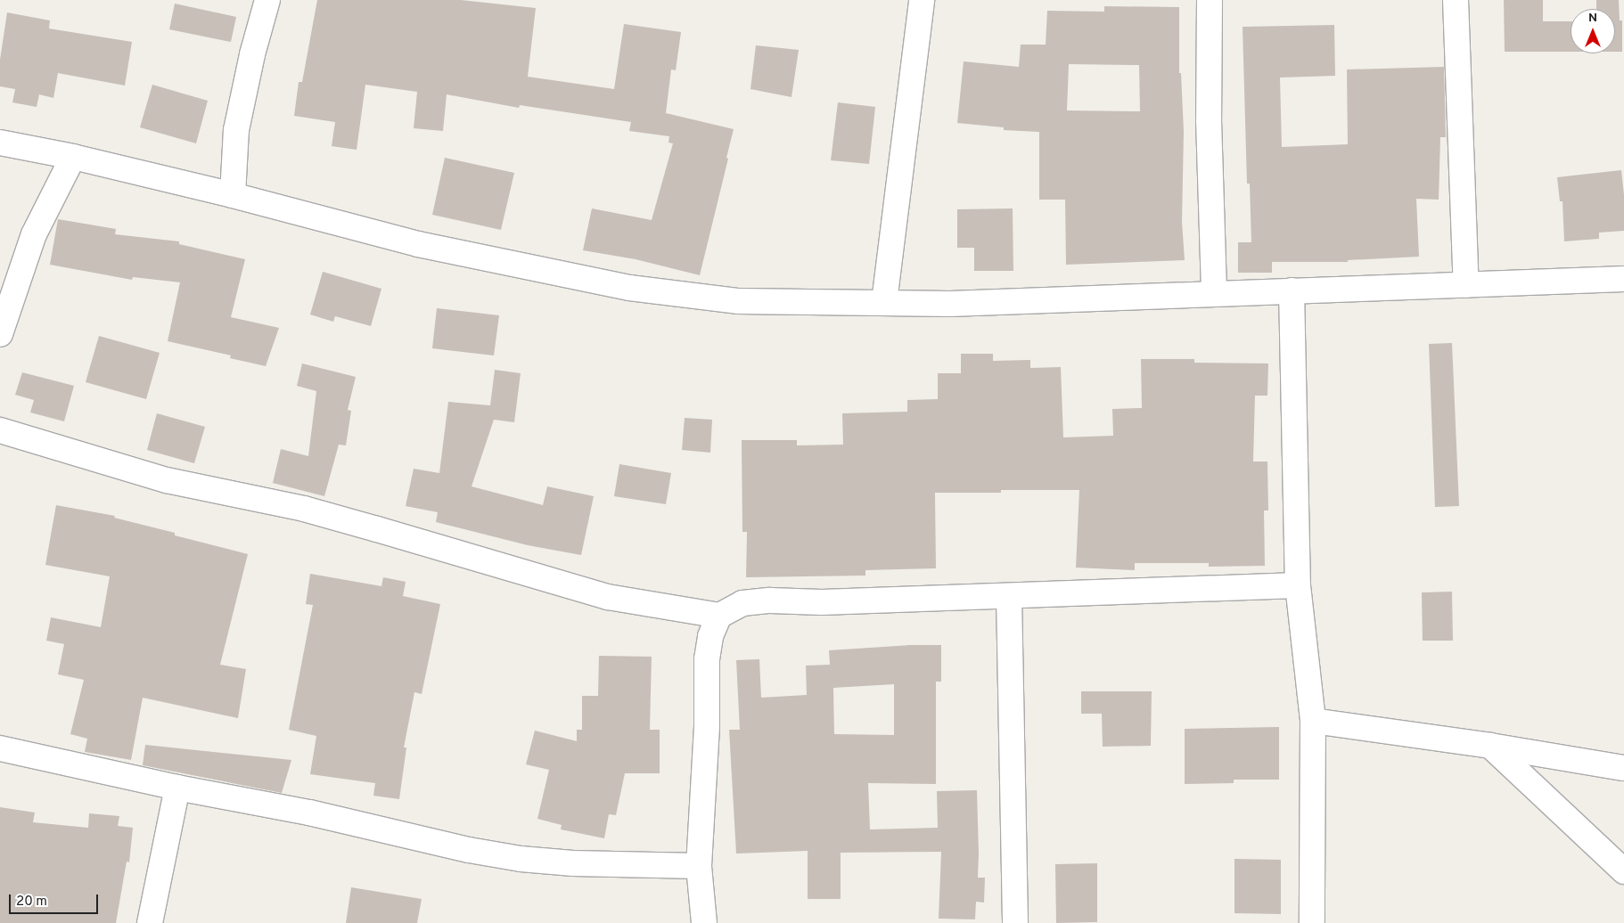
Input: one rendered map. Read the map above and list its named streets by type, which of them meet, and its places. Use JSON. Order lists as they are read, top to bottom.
{
  "scale_bar": "20 m",
  "north": "top"
}
